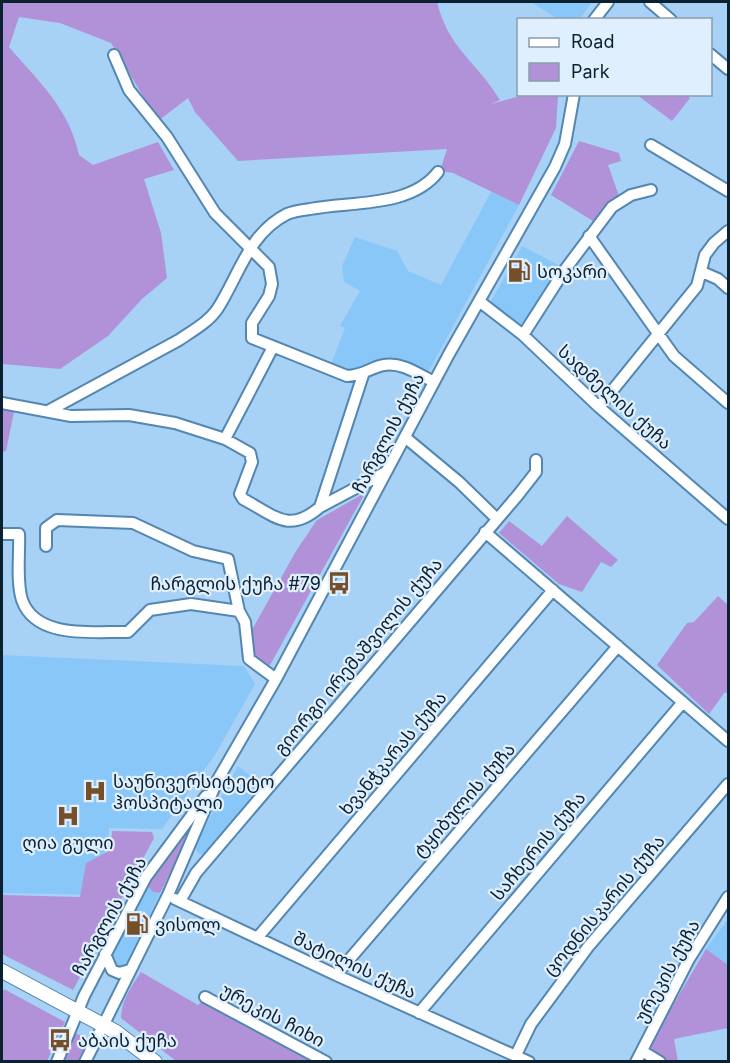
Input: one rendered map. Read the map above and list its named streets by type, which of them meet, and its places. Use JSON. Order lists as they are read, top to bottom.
{
  "streets": {
    "street": [
      "სადმელის ქუჩა",
      "ჩარგლის ქუჩა",
      "გიორგი ირემაშვილის ქუჩა",
      "ხვანჭკარას ქუჩა",
      "ტყიბულის ქუჩა",
      "საჩხერის ქუჩა",
      "ცოდნისკარის ქუჩა",
      "შატილის ქუჩა",
      "ურეკის ქუჩა",
      "ურეკის ჩიხი"
    ]
  },
  "crossings": [
    ["სადმელის ქუჩა", "ჩარგლის ქუჩა"],
    ["ჩარგლის ქუჩა", "შატილის ქუჩა"],
    ["გიორგი ირემაშვილის ქუჩა", "შატილის ქუჩა"],
    ["ხვანჭკარას ქუჩა", "შატილის ქუჩა"],
    ["ტყიბულის ქუჩა", "შატილის ქუჩა"],
    ["საჩხერის ქუჩა", "შატილის ქუჩა"],
    ["ცოდნისკარის ქუჩა", "შატილის ქუჩა"]
  ],
  "places": {
    "fuel station": ["სოკარი", "ვისოლ"],
    "bus stop": ["ჩარგლის ქუჩა #79", "აბაის ქუჩა"],
    "hospital": ["საუნივერსიტეტო ჰოსპიტალი", "ღია გული"]
  },
  "legend": ["Road", "Park"]
}
